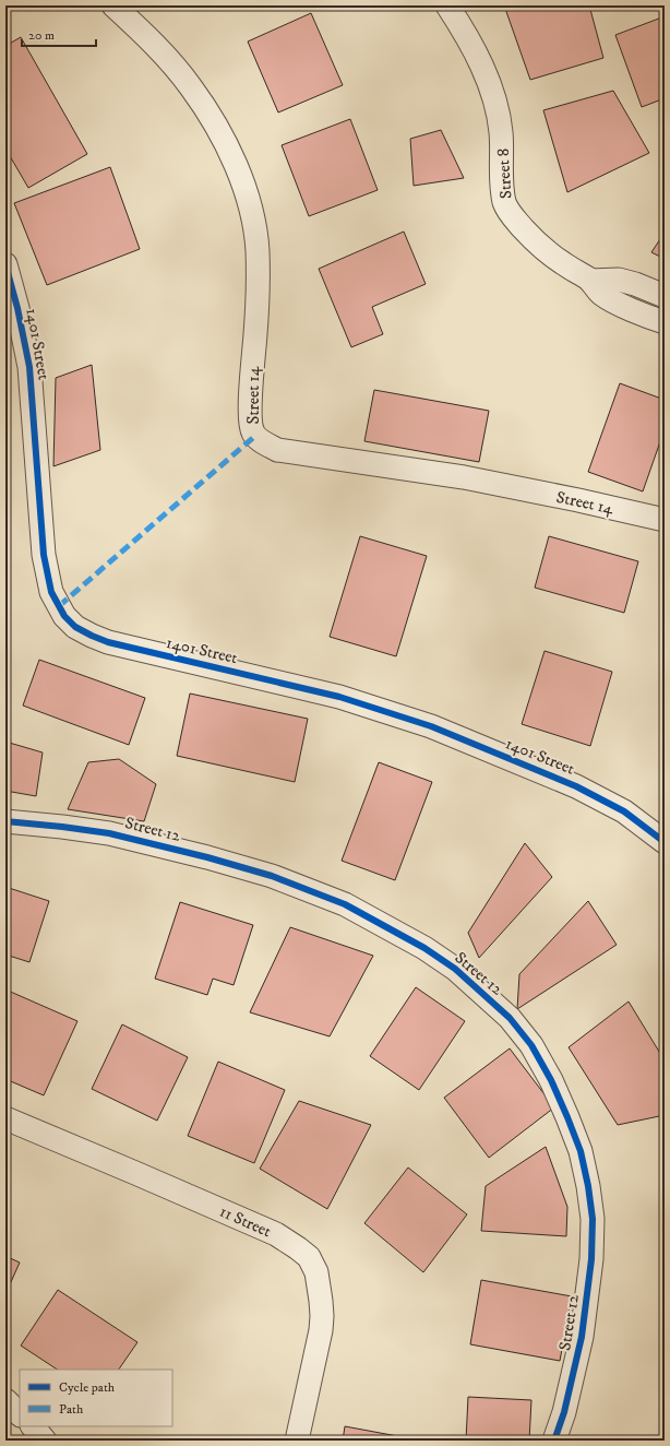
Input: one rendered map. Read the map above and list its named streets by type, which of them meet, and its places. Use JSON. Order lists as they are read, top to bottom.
{
  "streets": {
    "street": [
      "Street 8",
      "1401 Street",
      "Street 14",
      "Street 12",
      "11 Street"
    ]
  },
  "legend": ["Cycle path", "Path"],
  "scale_bar": "20 m"
}
